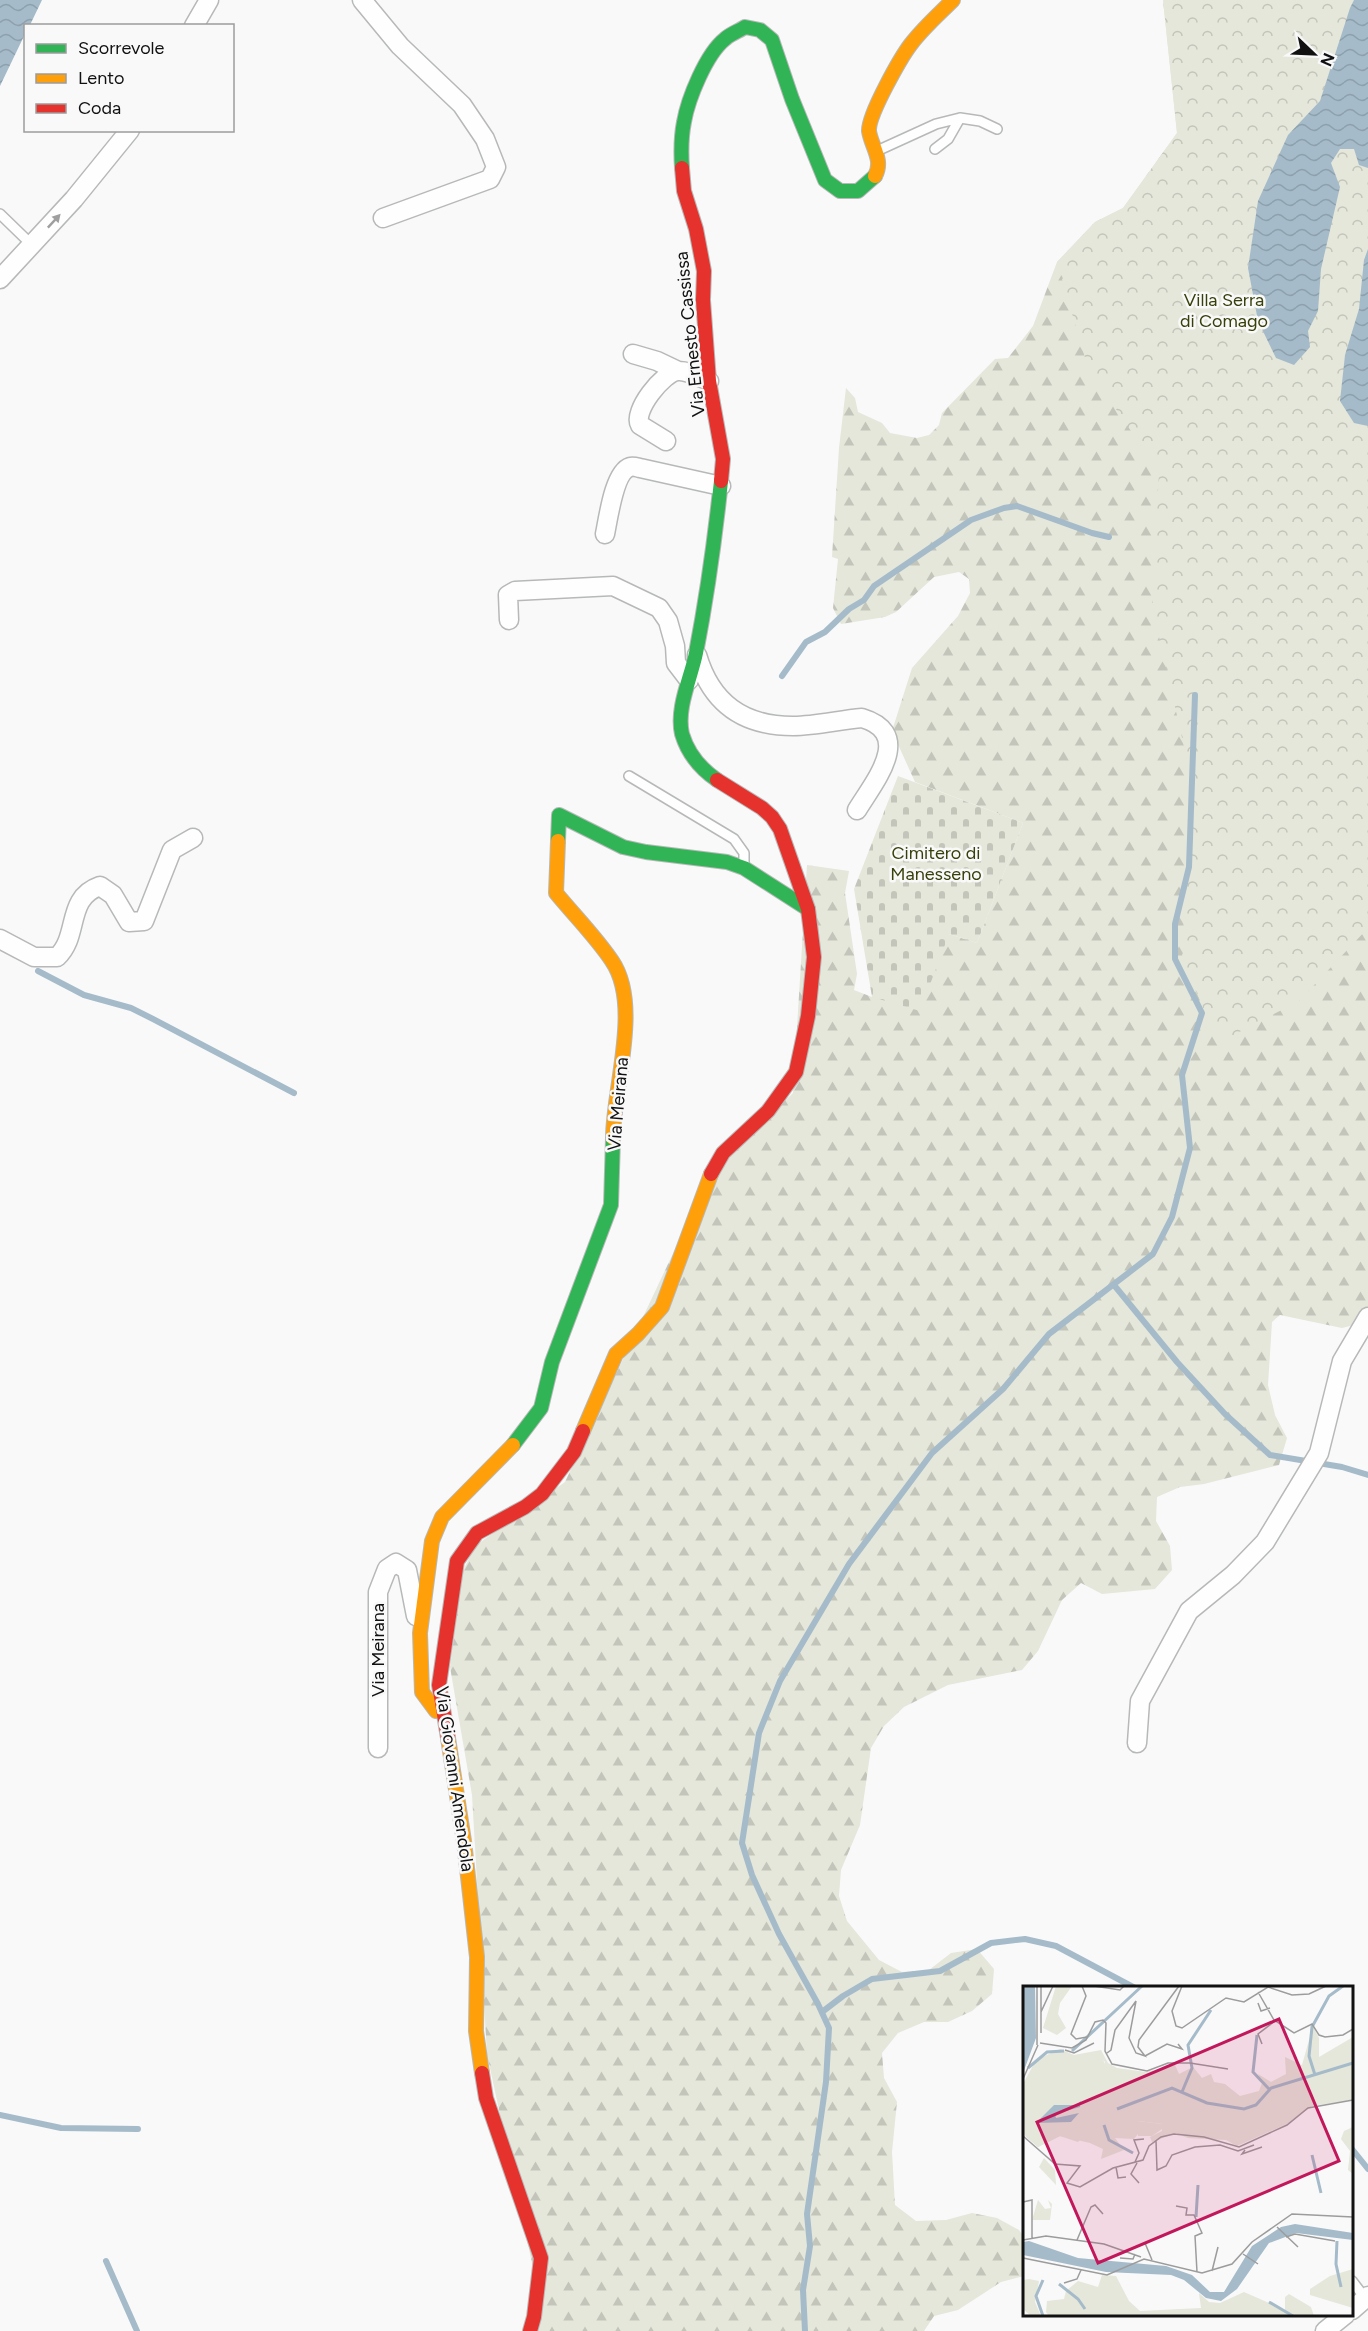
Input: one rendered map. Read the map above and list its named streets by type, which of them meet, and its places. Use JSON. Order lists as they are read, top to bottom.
{
  "streets": {
    "street": ["Via Ernesto Cassissa", "Via Meirana", "Via Giovanni Amendola"]
  },
  "crossings": [
    ["Via Ernesto Cassissa", "Via Meirana"],
    ["Via Ernesto Cassissa", "Via Giovanni Amendola"],
    ["Via Meirana", "Via Giovanni Amendola"]
  ],
  "parks": ["Villa Serra di Comago", "Cimitero di Manesseno"],
  "legend": ["Scorrevole", "Lento", "Coda"],
  "north": "bottom right"
}
